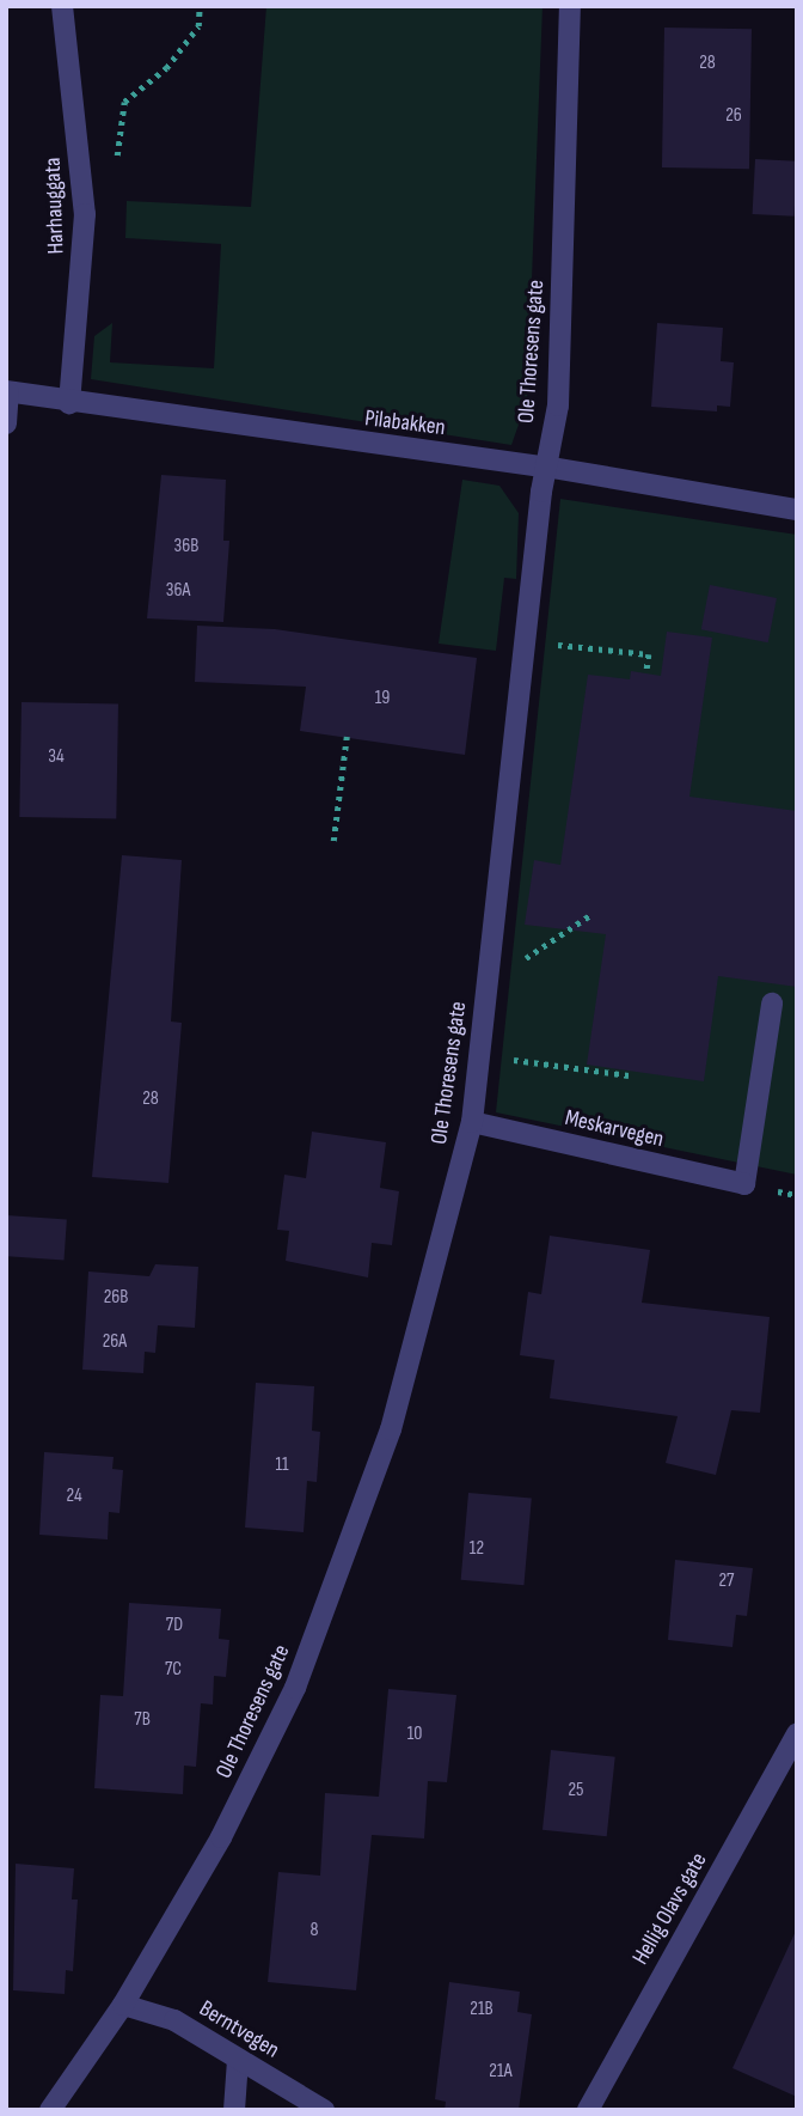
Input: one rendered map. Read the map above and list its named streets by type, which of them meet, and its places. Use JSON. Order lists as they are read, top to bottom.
{
  "streets": {
    "street": [
      "Harhauggata",
      "Ole Thoresens gate",
      "Pilabakken",
      "Meskarvegen",
      "Hellig Olavs gate",
      "Berntvegen"
    ]
  },
  "crossings": [
    ["Harhauggata", "Pilabakken"],
    ["Ole Thoresens gate", "Pilabakken"],
    ["Ole Thoresens gate", "Meskarvegen"],
    ["Ole Thoresens gate", "Berntvegen"]
  ],
  "house_numbers": [
    "28",
    "26",
    "36B",
    "36A",
    "19",
    "34",
    "28",
    "26B",
    "26A",
    "11",
    "24",
    "12",
    "27",
    "7D",
    "7C",
    "7B",
    "10",
    "25",
    "8",
    "21B",
    "21A"
  ]
}
